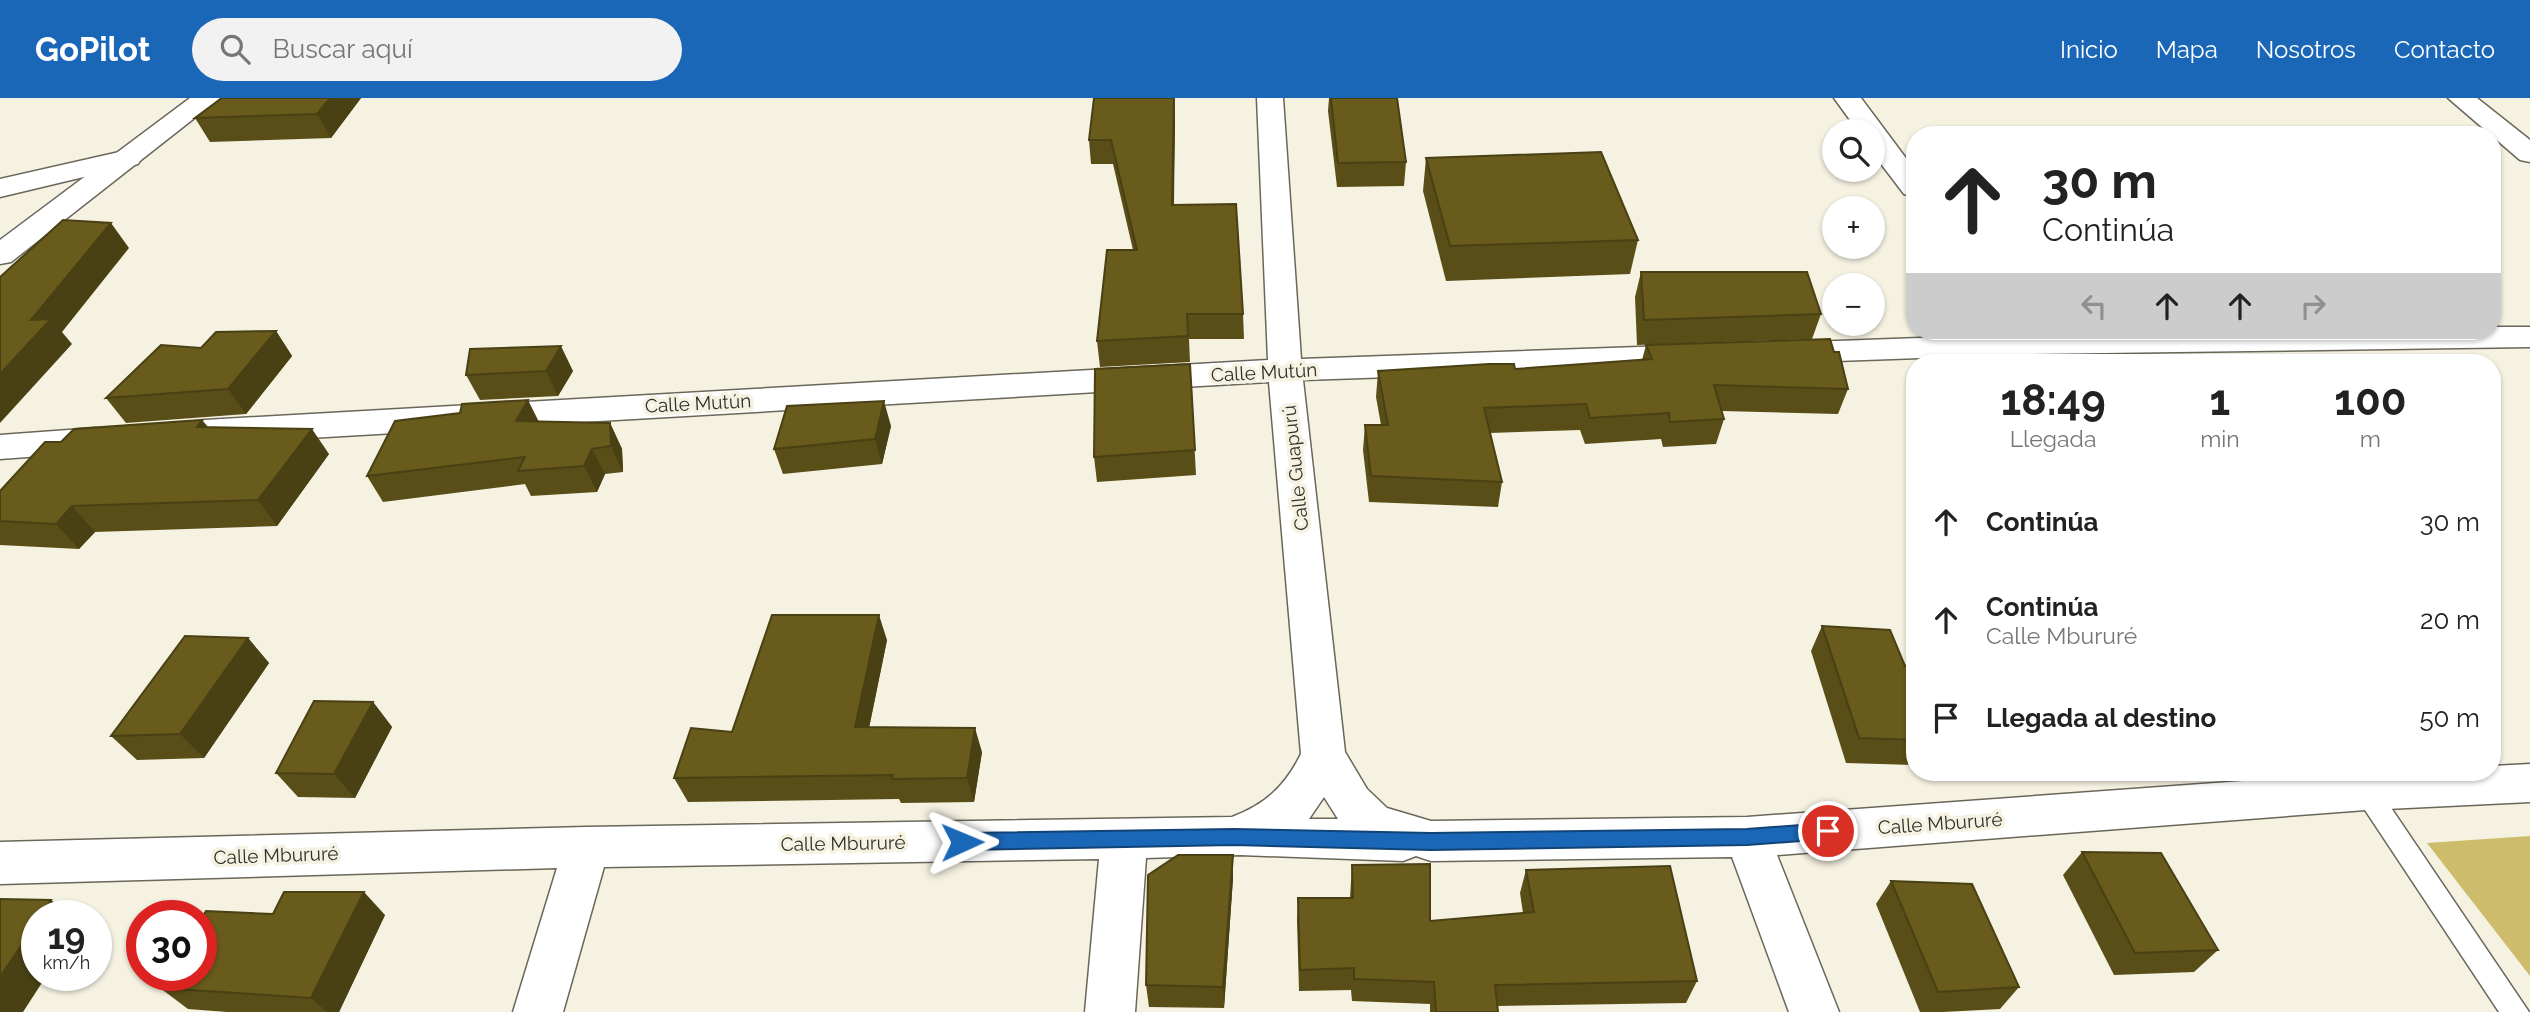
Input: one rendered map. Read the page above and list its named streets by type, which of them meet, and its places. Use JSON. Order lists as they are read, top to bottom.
{
  "streets": {
    "main road": ["Calle Mutún", "Calle Guapurú", "Calle Mbururé"]
  },
  "crossings": [
    ["Calle Mutún", "Calle Guapurú"],
    ["Calle Guapurú", "Calle Mbururé"]
  ],
  "page": {
    "header": "GoPilot",
    "search": "Buscar aquí",
    "nav": [
      "Inicio",
      "Mapa",
      "Nosotros",
      "Contacto"
    ],
    "map_buttons": ["+", "−"],
    "turn": ["30 m", "Continúa"],
    "eta": [
      "18:49",
      "Llegada",
      "1",
      "min",
      "100",
      "m"
    ],
    "list": [
      {
        "name": "Continúa",
        "value": "30 m"
      },
      {
        "name": "Continúa",
        "note": "Calle Mbururé",
        "value": "20 m"
      },
      {
        "name": "Llegada al destino",
        "value": "50 m"
      }
    ],
    "speed": "19 km/h",
    "limit": "30"
  }
}
